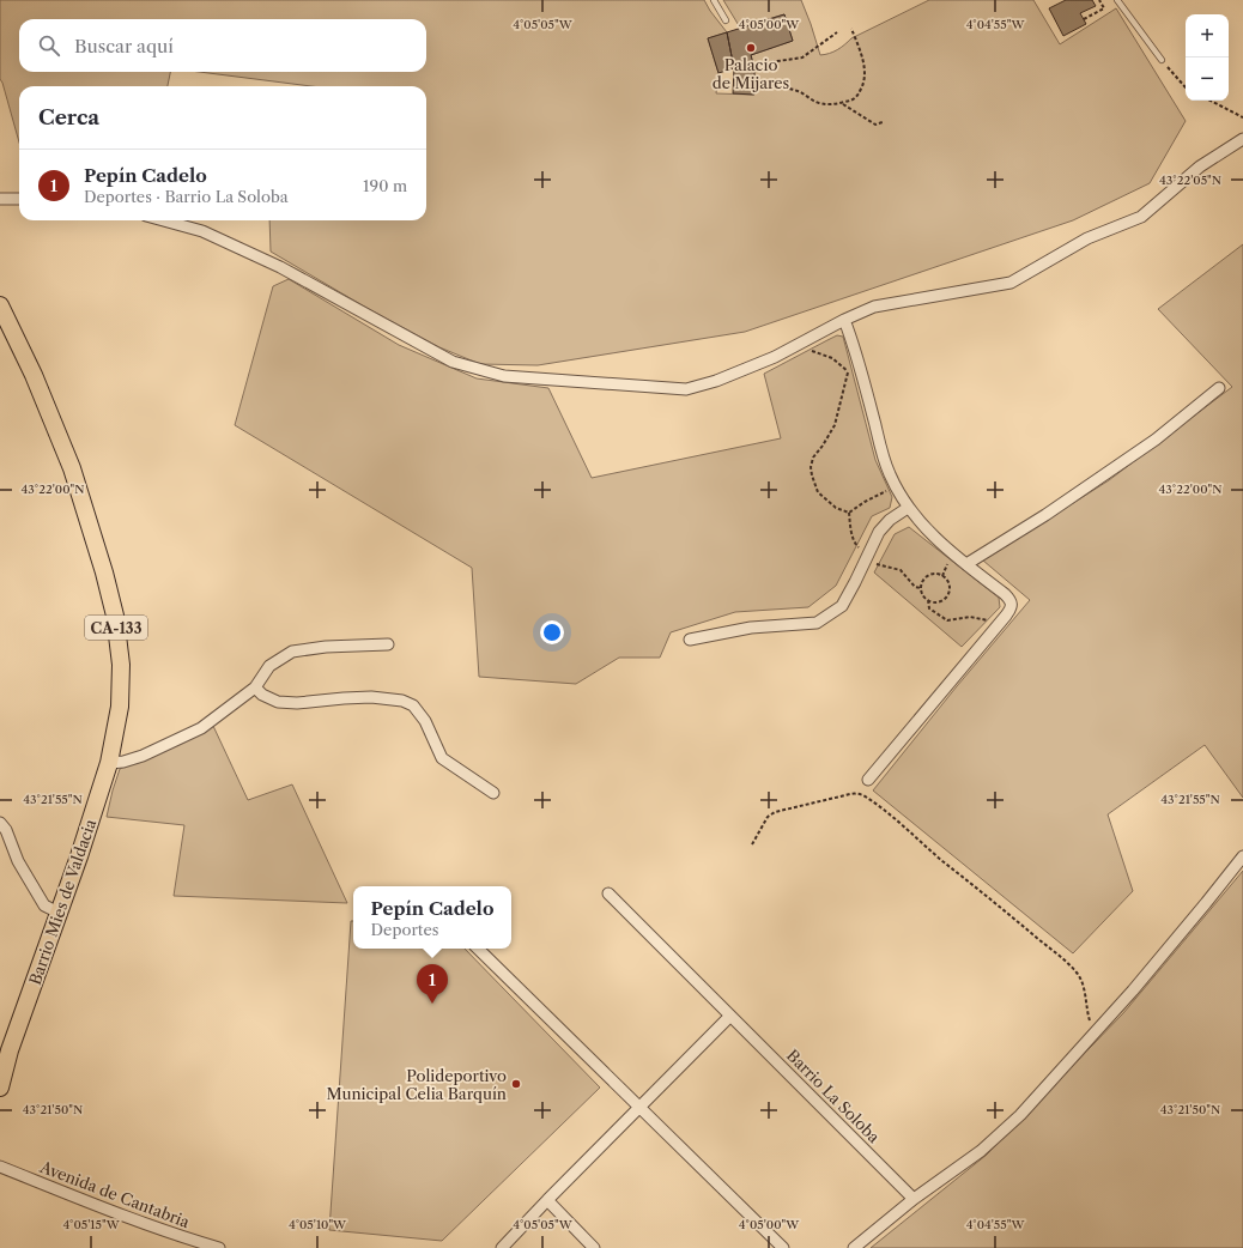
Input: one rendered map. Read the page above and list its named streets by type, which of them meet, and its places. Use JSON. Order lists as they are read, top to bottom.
{
  "streets": {
    "main road": ["CA-133", "Barrio Mies de Valdacia"],
    "street": ["Barrio La Soloba", "Avenida de Cantabria"]
  },
  "places": ["Palacio de Mijares", "Polideportivo Municipal Celia Barquín"],
  "page": {
    "map_buttons": ["+", "−"],
    "search": "Buscar aquí",
    "heading": "Cerca",
    "list": [
      {
        "mark": "1",
        "name": "Pepín Cadelo",
        "note": "Deportes · Barrio La Soloba",
        "value": "190 m"
      }
    ],
    "popup": ["Pepín Cadelo", "Deportes"],
    "pins": "1"
  },
  "coordinates": [
    "4°05'05\"W",
    "4°05'00\"W",
    "4°04'55\"W",
    "43°22'05\"N",
    "43°22'00\"N",
    "43°21'55\"N",
    "43°21'50\"N",
    "4°05'15\"W",
    "4°05'10\"W"
  ]
}
